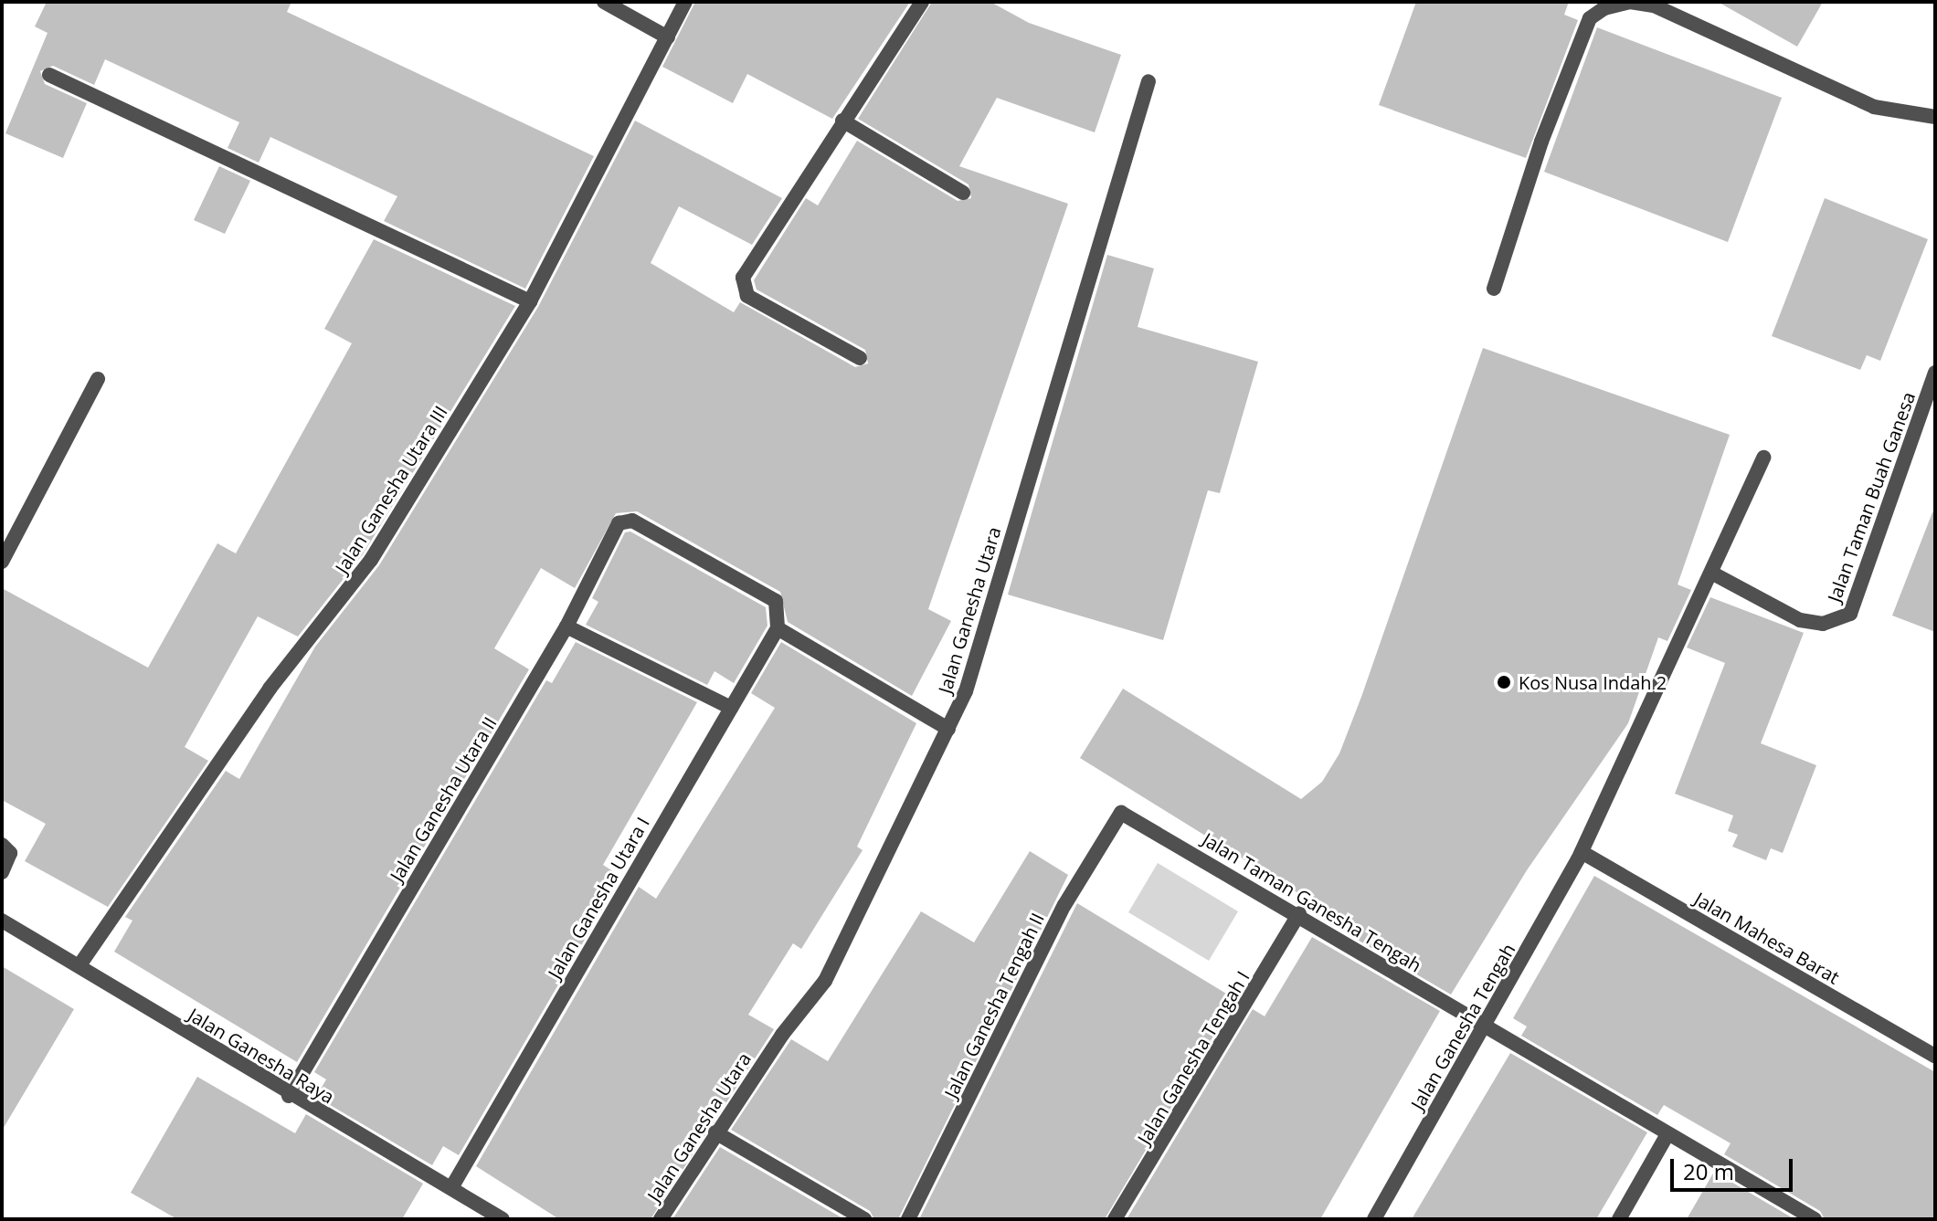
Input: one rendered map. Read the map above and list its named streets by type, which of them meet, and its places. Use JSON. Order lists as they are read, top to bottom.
{
  "streets": {
    "street": [
      "Jalan Ganesha Utara III",
      "Jalan Taman Buah Ganesa",
      "Jalan Ganesha Utara",
      "Jalan Ganesha Utara II",
      "Jalan Ganesha Utara I",
      "Jalan Taman Ganesha Tengah",
      "Jalan Mahesa Barat",
      "Jalan Ganesha Tengah II",
      "Jalan Ganesha Tengah",
      "Jalan Ganesha Raya",
      "Jalan Ganesha Tengah I"
    ]
  },
  "crossings": [
    ["Jalan Ganesha Utara III", "Jalan Ganesha Raya"],
    ["Jalan Taman Buah Ganesa", "Jalan Ganesha Tengah"],
    ["Jalan Ganesha Utara II", "Jalan Ganesha Utara I"],
    ["Jalan Ganesha Utara II", "Jalan Ganesha Raya"],
    ["Jalan Ganesha Utara I", "Jalan Ganesha Raya"],
    ["Jalan Taman Ganesha Tengah", "Jalan Ganesha Tengah II"],
    ["Jalan Taman Ganesha Tengah", "Jalan Ganesha Tengah"],
    ["Jalan Taman Ganesha Tengah", "Jalan Ganesha Tengah I"],
    ["Jalan Mahesa Barat", "Jalan Ganesha Tengah"]
  ],
  "places": ["Kos Nusa Indah 2"],
  "scale_bar": "20 m"
}
